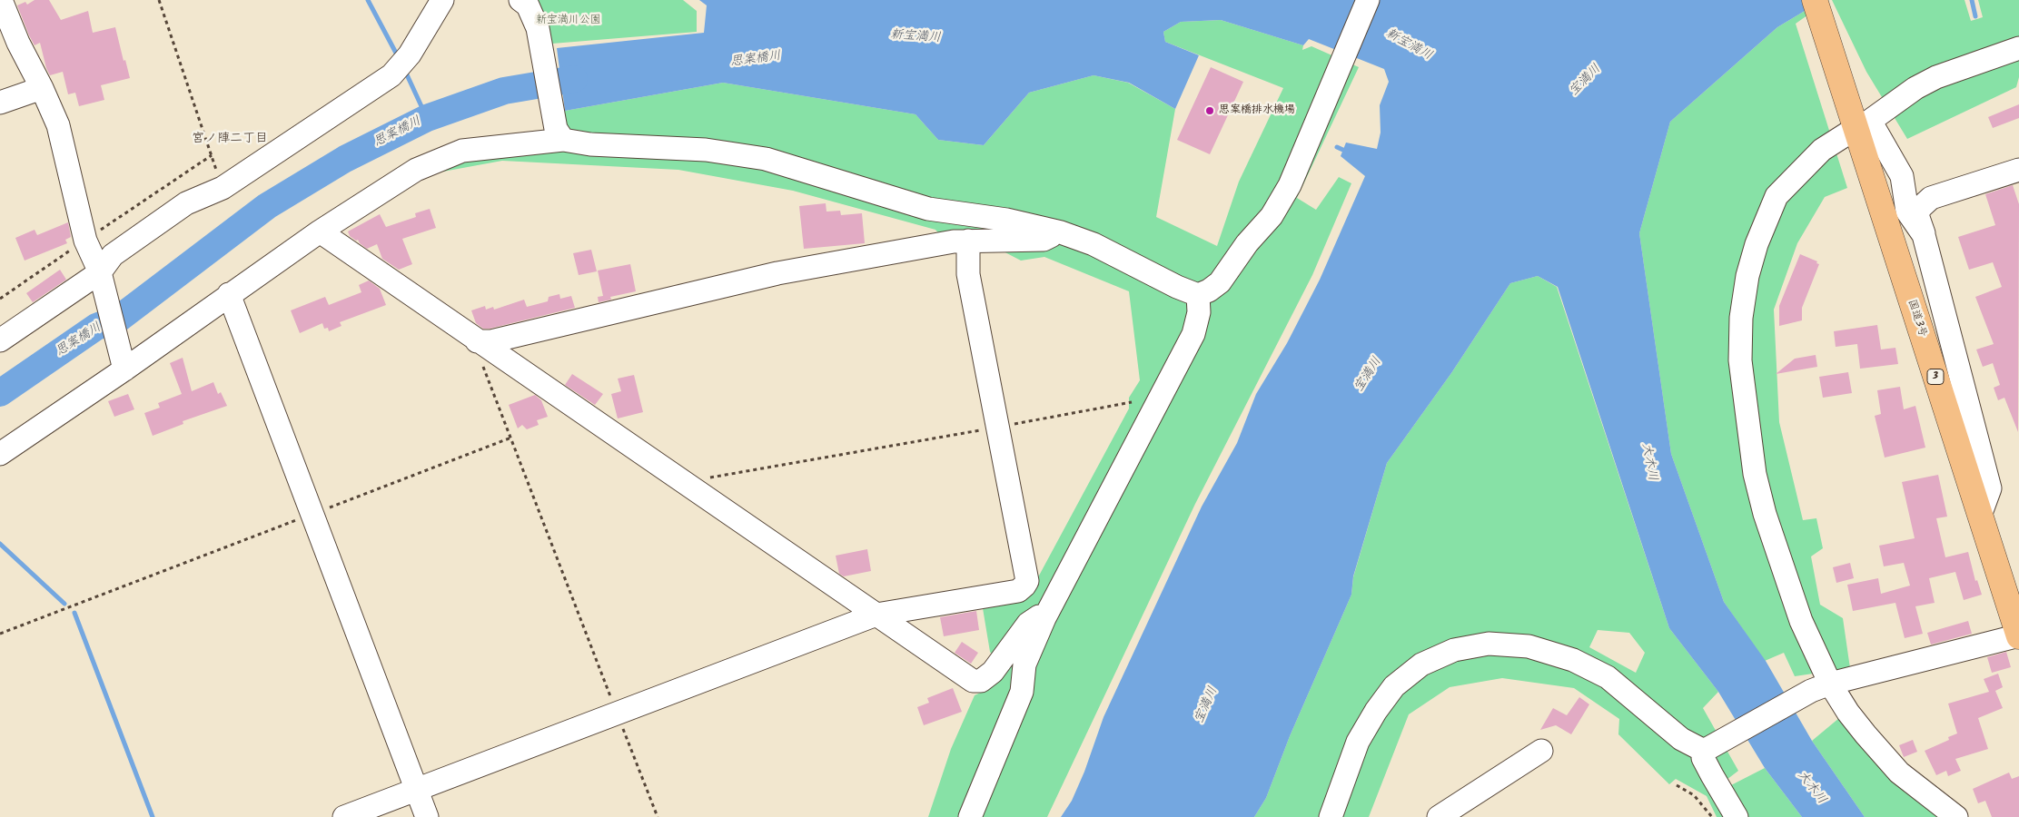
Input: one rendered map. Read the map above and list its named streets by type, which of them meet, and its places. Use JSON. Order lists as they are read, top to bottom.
{
  "streets": {
    "highway": ["国道3号", "3"]
  },
  "districts": ["宮ノ陣二丁目"],
  "water": [
    "新宝満川",
    "思案橋川",
    "宝満川",
    "大木川"
  ],
  "parks": ["新宝満川公園"],
  "places": ["思案橋排水機場"]
}
